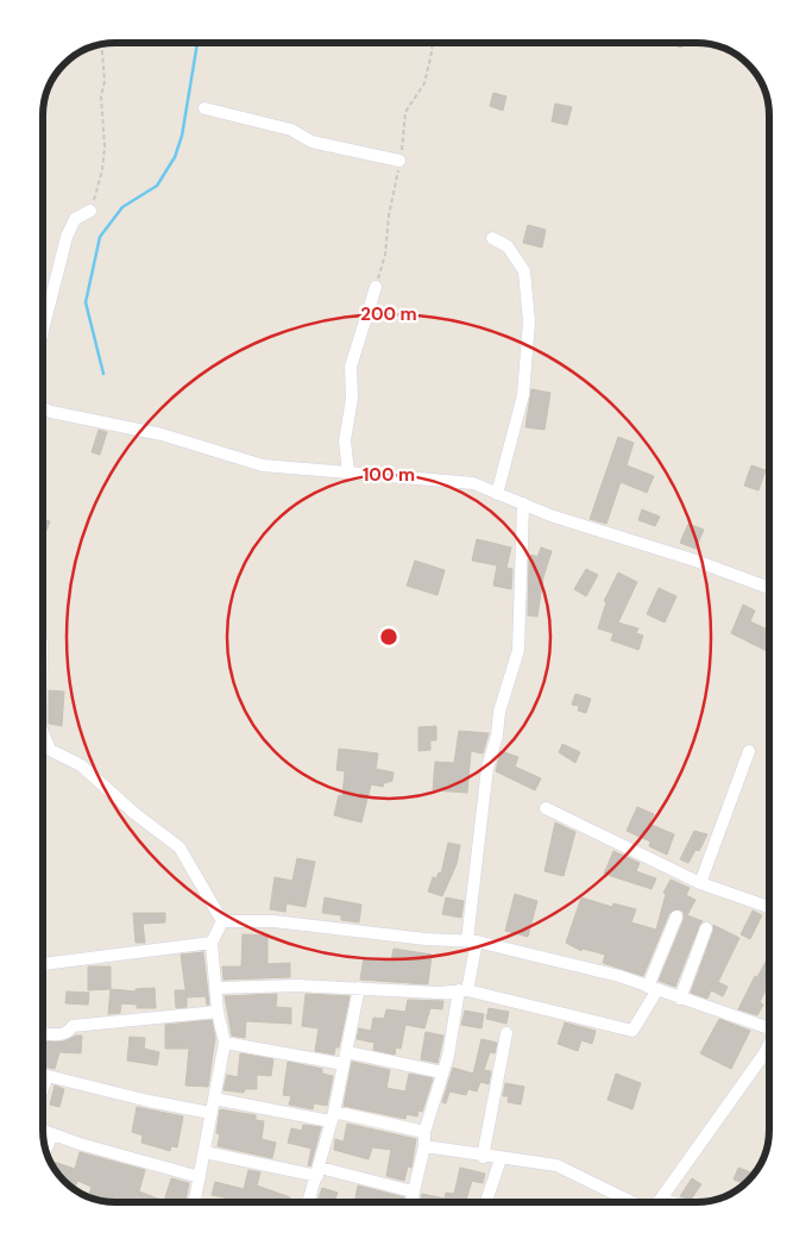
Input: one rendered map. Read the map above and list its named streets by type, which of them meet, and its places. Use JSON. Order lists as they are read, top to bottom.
{
  "rings": ["200 m", "100 m"]
}
